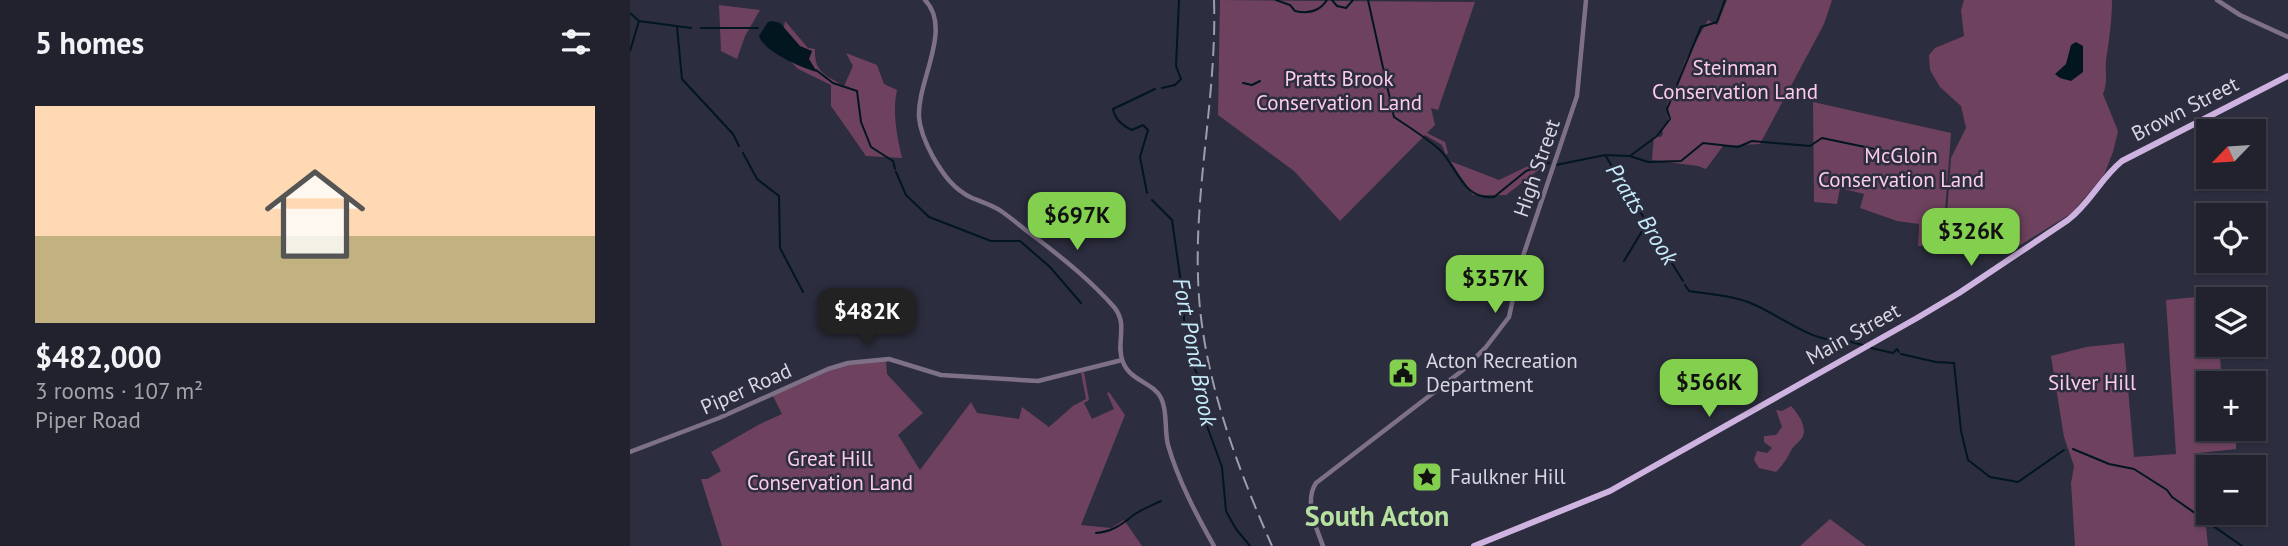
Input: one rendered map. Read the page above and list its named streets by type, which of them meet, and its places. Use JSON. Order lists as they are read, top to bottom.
{
  "streets": {
    "main road": ["Brown Street", "Main Street"],
    "street": ["High Street", "Piper Road"]
  },
  "crossings": [
    ["Brown Street", "Main Street"]
  ],
  "districts": ["South Acton"],
  "water": ["Pratts Brook", "Fort Pond Brook"],
  "parks": [
    "Steinman Conservation Land",
    "Pratts Brook Conservation Land",
    "McGloin Conservation Land",
    "Silver Hill",
    "Great Hill Conservation Land"
  ],
  "places": {
    "public building": ["Acton Recreation Department"],
    "place": ["Faulkner Hill"]
  },
  "north": "bottom left",
  "page": {
    "heading": "5 homes",
    "list": [
      {
        "name": "$482,000",
        "note": "3 rooms · 107 m² · Piper Road"
      }
    ],
    "map_buttons": ["+", "−"],
    "price": [
      "$697K",
      "$326K",
      "$357K",
      "$482K",
      "$566K"
    ]
  }
}
